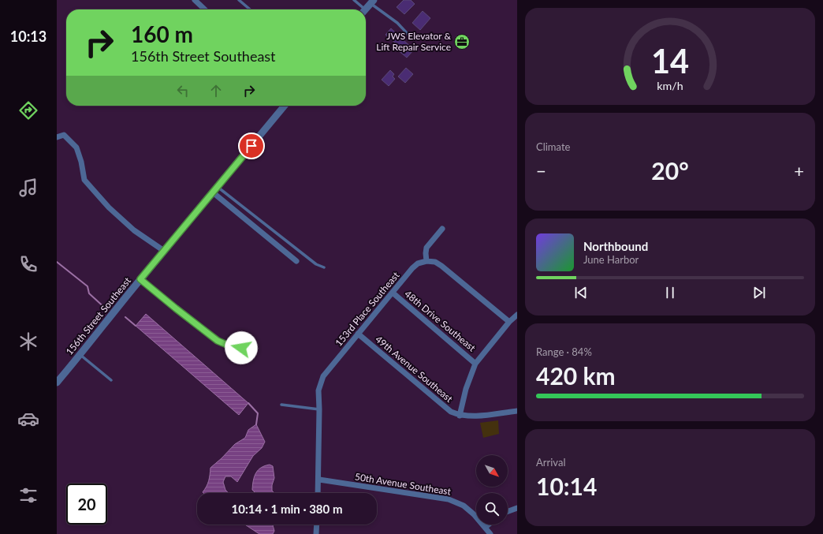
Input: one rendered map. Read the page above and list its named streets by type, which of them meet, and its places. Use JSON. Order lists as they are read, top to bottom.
{
  "streets": {
    "street": [
      "153rd Place Southeast",
      "156th Street Southeast",
      "48th Drive Southeast",
      "49th Avenue Southeast",
      "50th Avenue Southeast"
    ]
  },
  "crossings": [
    ["153rd Place Southeast", "48th Drive Southeast"],
    ["153rd Place Southeast", "49th Avenue Southeast"],
    ["153rd Place Southeast", "50th Avenue Southeast"]
  ],
  "places": {
    "office": ["JWS Elevator & Lift Repair Service"]
  },
  "north": "bottom right",
  "page": {
    "tabs": "10:13",
    "turn": ["160 m", "156th Street Southeast"],
    "tile": [
      "Climate",
      ["Range · 84%", "420 km"],
      ["Arrival", "10:14"]
    ],
    "heat": ["−", "20°", "+"],
    "song": ["Northbound", "June Harbor"],
    "limit": "20",
    "trip": "10:14 · 1 min · 380 m",
    "gauge": ["14", "km/h"]
  }
}
